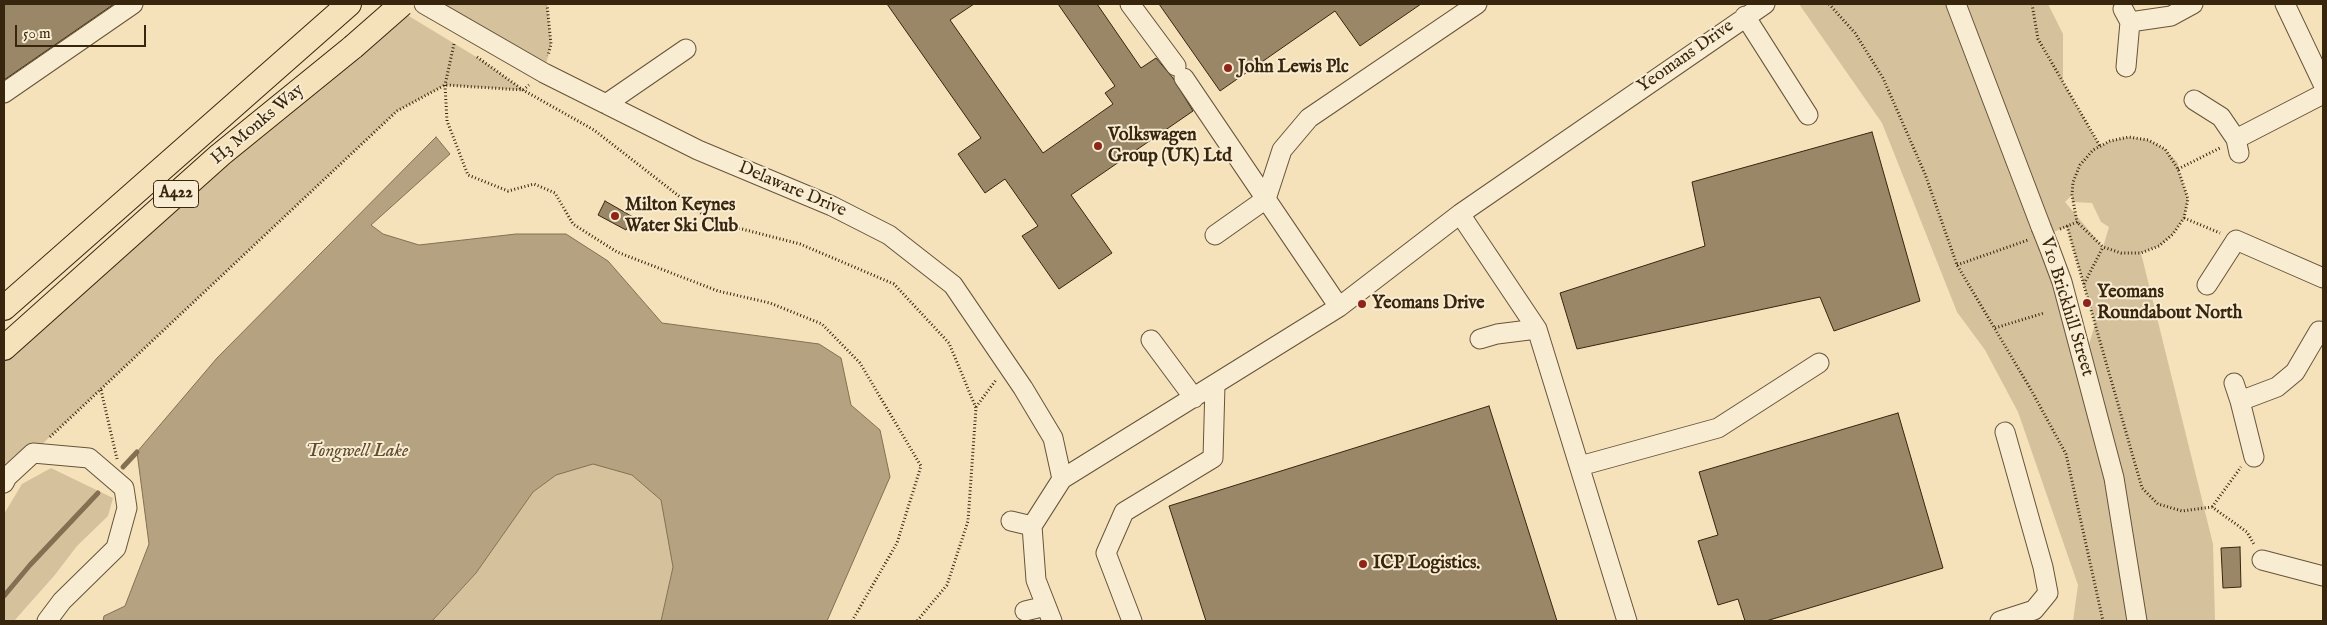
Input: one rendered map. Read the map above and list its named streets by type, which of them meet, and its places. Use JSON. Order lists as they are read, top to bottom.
{
  "streets": {
    "main road": ["H3 Monks Way", "A422"],
    "street": ["Yeomans Drive", "Delaware Drive", "V10 Brickhill Street"]
  },
  "crossings": [
    ["Yeomans Drive", "Delaware Drive"]
  ],
  "water": ["Tongwell Lake"],
  "places": [
    "John Lewis Plc",
    "Volkswagen Group (UK) Ltd",
    "Milton Keynes Water Ski Club",
    "Yeomans Roundabout North",
    "Yeomans Drive",
    "ICP Logistics."
  ],
  "scale_bar": "50 m"
}
